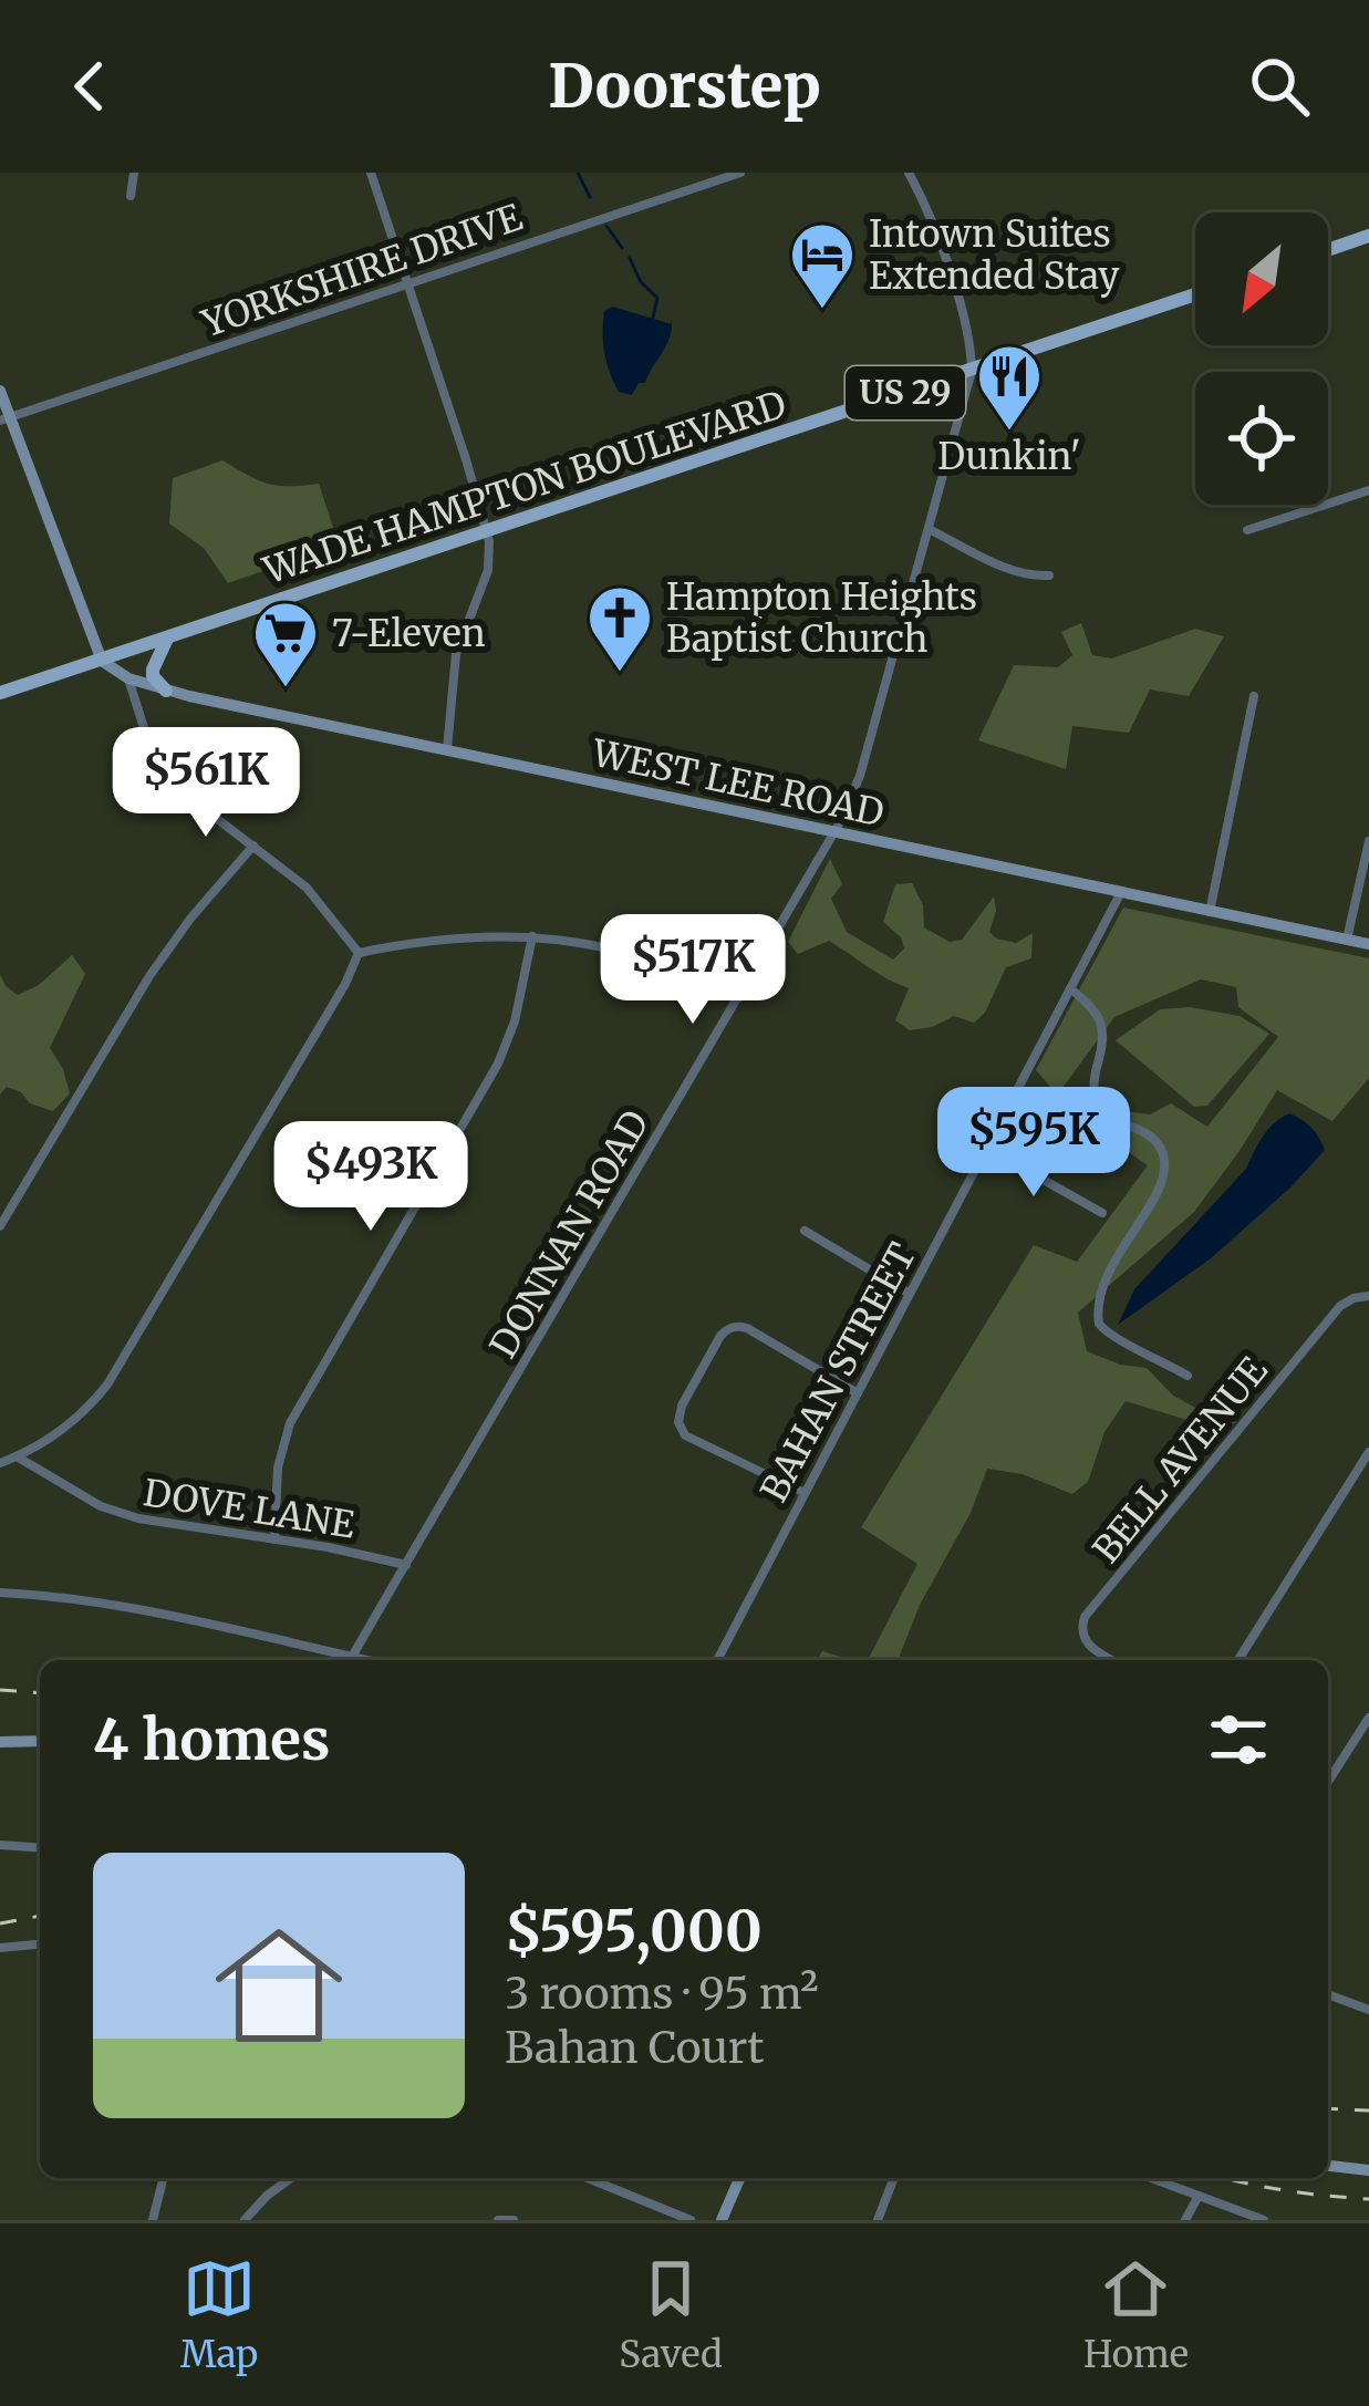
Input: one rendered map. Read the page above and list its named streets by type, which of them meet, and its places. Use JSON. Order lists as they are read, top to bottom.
{
  "streets": {
    "main road": ["US 29", "WADE HAMPTON BOULEVARD"],
    "street": [
      "YORKSHIRE DRIVE",
      "WEST LEE ROAD",
      "DONNAN ROAD",
      "BAHAN STREET",
      "BELL AVENUE",
      "DOVE LANE"
    ]
  },
  "crossings": [
    ["WADE HAMPTON BOULEVARD", "WEST LEE ROAD"],
    ["WADE HAMPTON BOULEVARD", "DONNAN ROAD"],
    ["WEST LEE ROAD", "DONNAN ROAD"],
    ["WEST LEE ROAD", "BAHAN STREET"],
    ["DONNAN ROAD", "DOVE LANE"]
  ],
  "places": {
    "hotel": ["Intown Suites Extended Stay"],
    "restaurant": ["Dunkin'"],
    "church": ["Hampton Heights Baptist Church"],
    "supermarket": ["7-Eleven"]
  },
  "north": "bottom left",
  "page": {
    "header": "Doorstep",
    "price": [
      "$561K",
      "$517K",
      "$595K",
      "$493K"
    ],
    "heading": "4 homes",
    "list": [
      {
        "name": "$595,000",
        "note": "3 rooms · 95 m² · Bahan Court"
      }
    ],
    "tabs": ["Map", "Saved", "Home"]
  }
}
